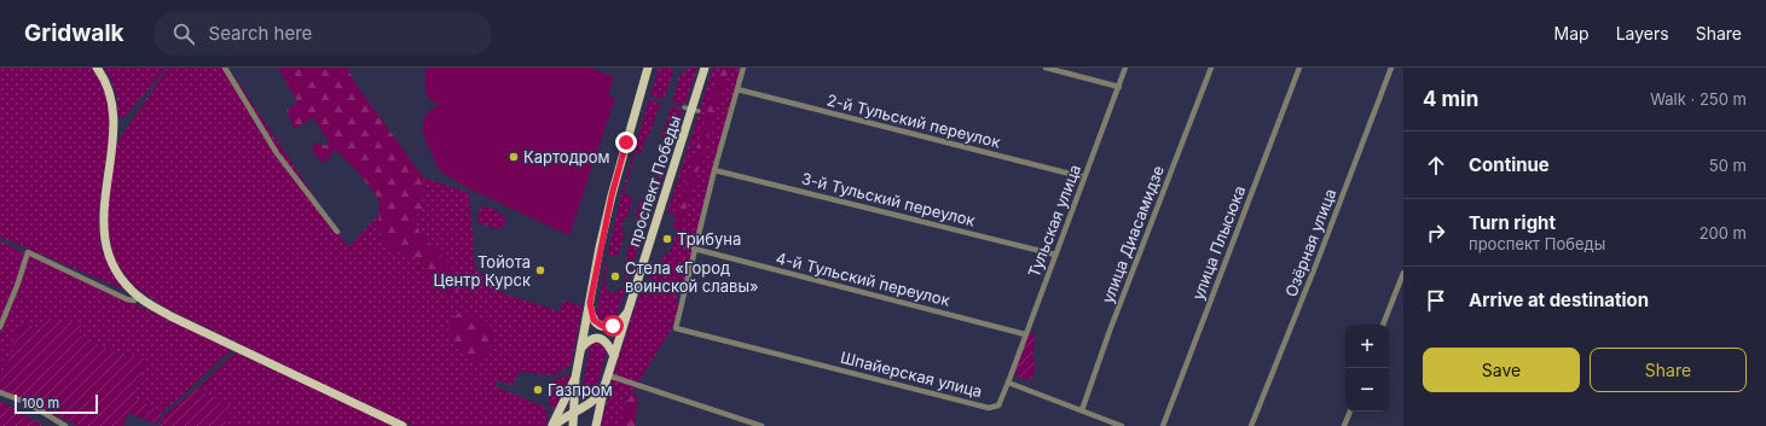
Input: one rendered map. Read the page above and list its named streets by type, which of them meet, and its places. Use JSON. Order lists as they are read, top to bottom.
{
  "streets": {
    "main road": ["проспект Победы"],
    "street": [
      "2-й Тульский переулок",
      "3-й Тульский переулок",
      "Тульская улица",
      "улица Диасамидзе",
      "улица Плысюка",
      "Озёрная улица",
      "4-й Тульский переулок",
      "Шпайерская улица"
    ]
  },
  "crossings": [
    ["2-й Тульский переулок", "Тульская улица"],
    ["3-й Тульский переулок", "Тульская улица"],
    ["Тульская улица", "4-й Тульский переулок"],
    ["Тульская улица", "Шпайерская улица"],
    ["4-й Тульский переулок", "Шпайерская улица"]
  ],
  "places": [
    "Картодром",
    "Трибуна",
    "Тойота Центр Курск",
    "Стела «Город воинской славы»",
    "Газпром"
  ],
  "scale_bar": "100 m",
  "page": {
    "header": "Gridwalk",
    "search": "Search here",
    "nav": ["Map", "Layers", "Share"],
    "heading": ["4 min", "Walk · 250 m"],
    "list": [
      ["Continue", "50 m"],
      ["Turn right", "проспект Победы", "200 m"],
      "Arrive at destination"
    ],
    "map_buttons": ["+", "−"],
    "buttons": ["Save", "Share"],
    "scale": "100 m"
  }
}
